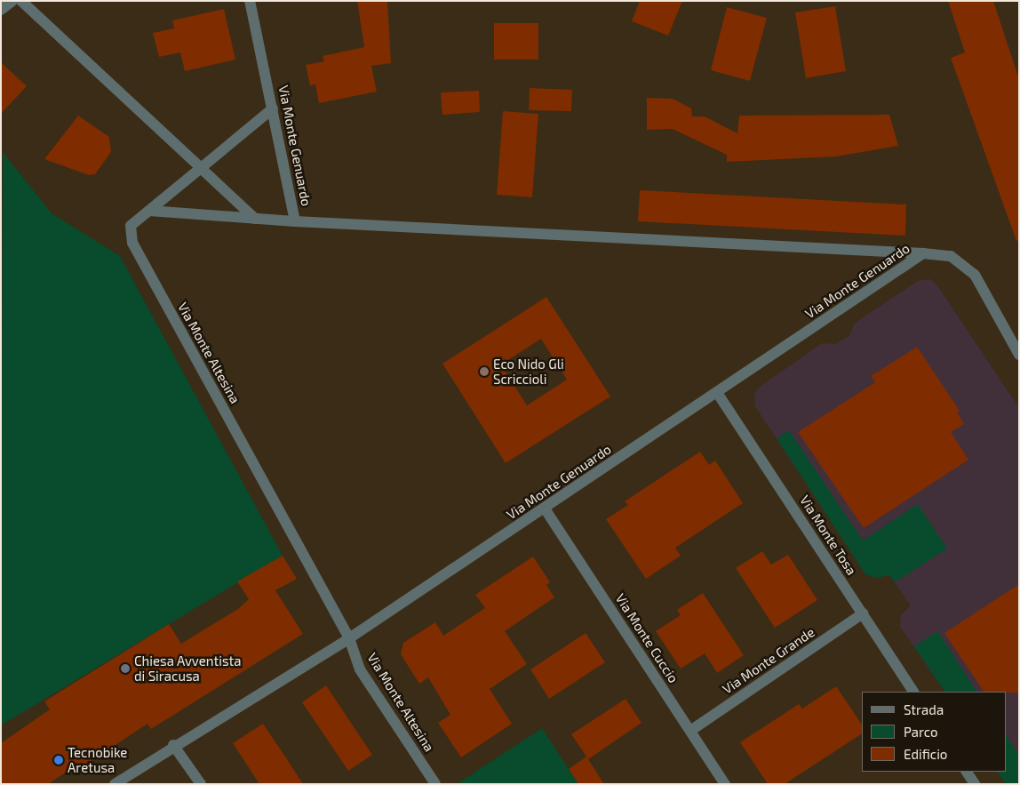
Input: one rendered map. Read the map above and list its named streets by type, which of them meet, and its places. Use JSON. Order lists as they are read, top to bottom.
{
  "streets": {
    "street": [
      "Via Monte Genuardo",
      "Via Monte Altesina",
      "Via Monte Tosa",
      "Via Monte Cuccio",
      "Via Monte Grande"
    ]
  },
  "crossings": [
    ["Via Monte Genuardo", "Via Monte Altesina"],
    ["Via Monte Genuardo", "Via Monte Tosa"],
    ["Via Monte Genuardo", "Via Monte Cuccio"],
    ["Via Monte Tosa", "Via Monte Grande"],
    ["Via Monte Cuccio", "Via Monte Grande"]
  ],
  "places": ["Eco Nido Gli Scriccioli", "Chiesa Avventista di Siracusa", "Tecnobike Aretusa"],
  "legend": ["Strada", "Parco", "Edificio"]
}
